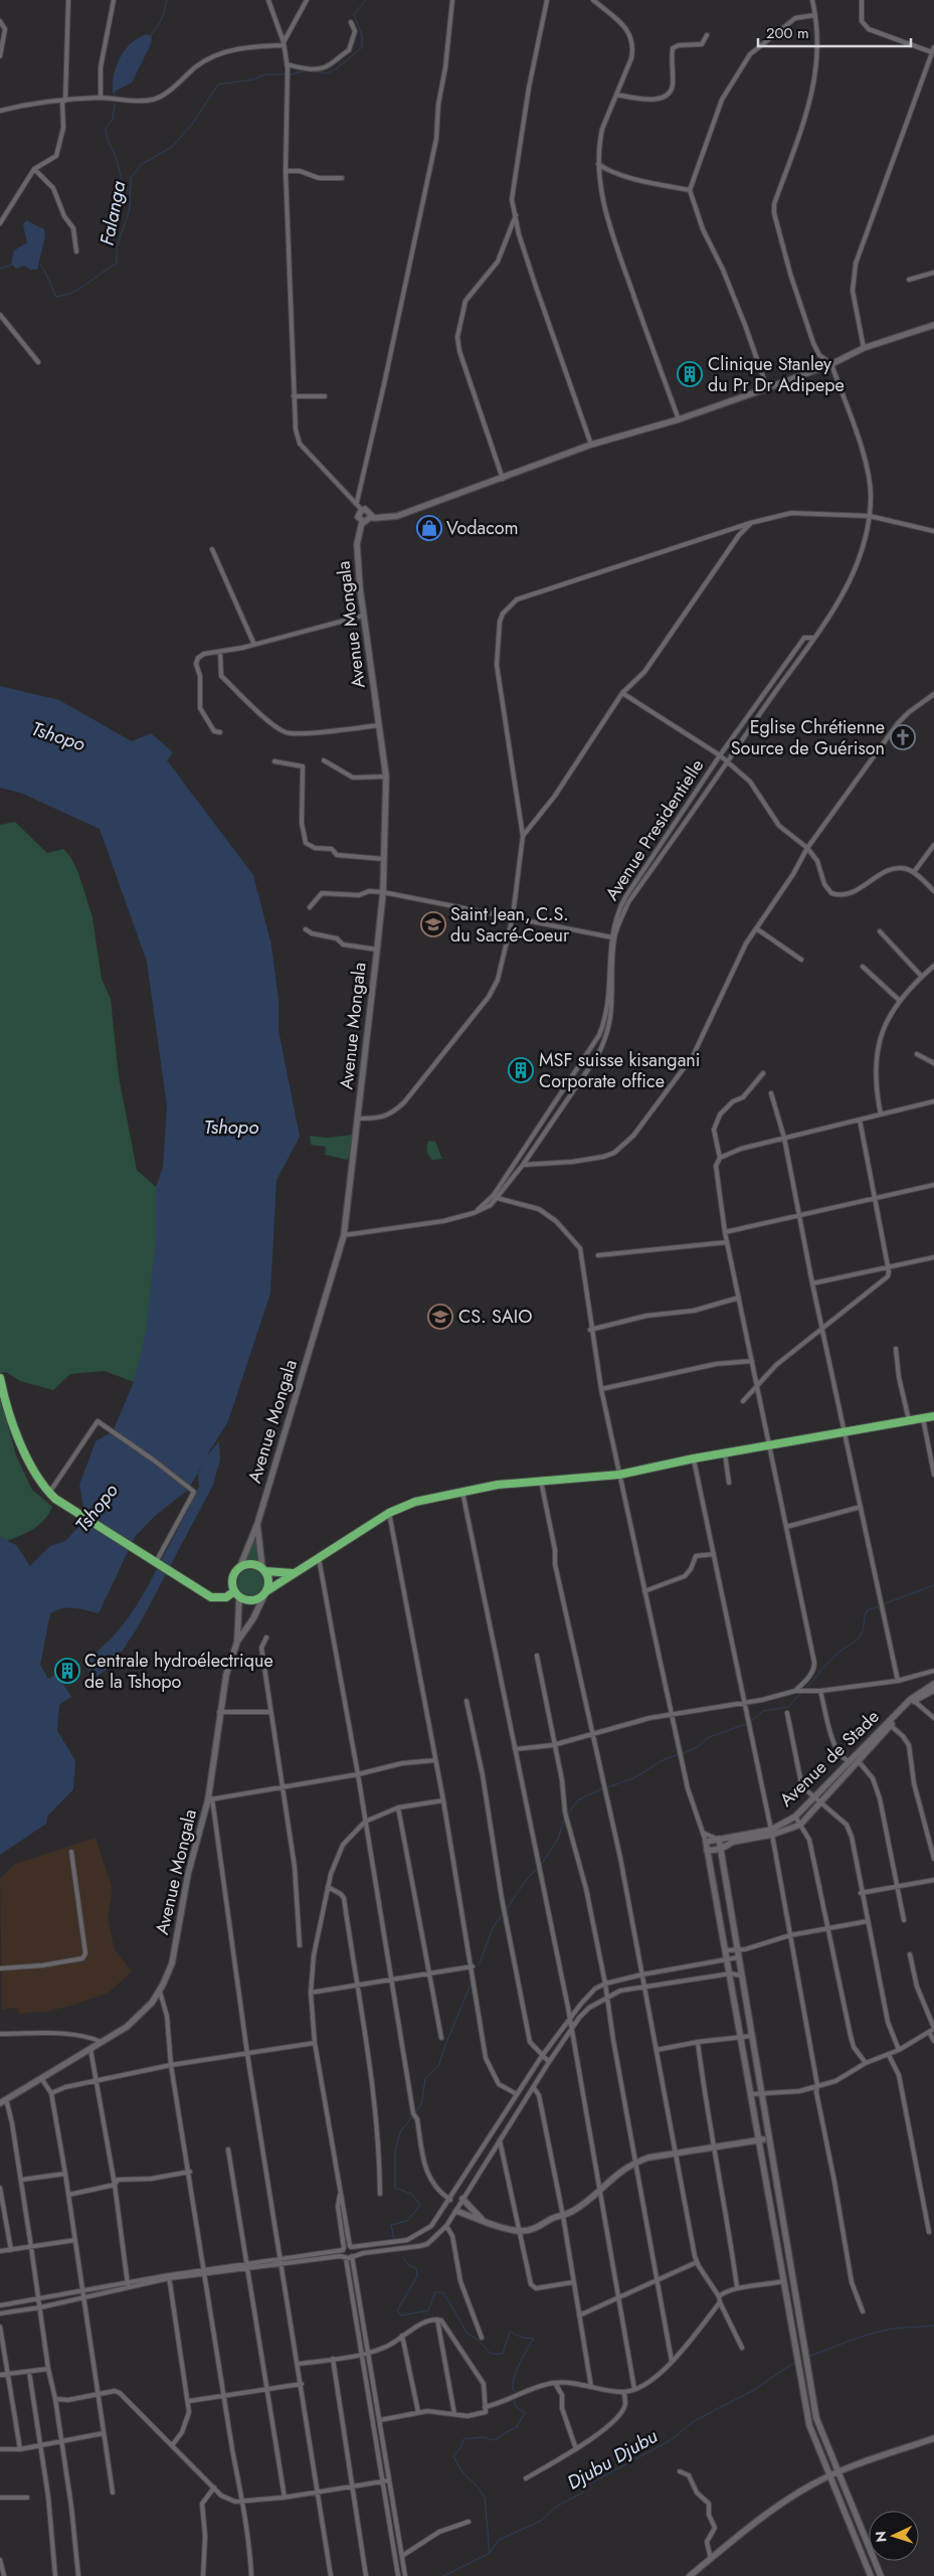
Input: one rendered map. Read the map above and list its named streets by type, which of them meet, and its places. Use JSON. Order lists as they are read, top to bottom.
{
  "streets": {
    "street": ["Avenue Mongala", "Avenue Presidentielle", "Avenue de Stade"]
  },
  "crossings": [
    ["Avenue Mongala", "Avenue Presidentielle"]
  ],
  "water": ["Falanga", "Tshopo", "Djubu Djubu"],
  "places": {
    "building": ["Clinique Stanley du Pr Dr Adipepe", "MSF suisse kisangani Corporate office", "Centrale hydroélectrique de la Tshopo"],
    "shop": ["Vodacom"],
    "church": ["Eglise Chrétienne Source de Guérison"],
    "school or university": ["Saint Jean, C.S. du Sacré-Coeur", "CS. SAIO"]
  },
  "scale_bar": "200 m",
  "north": "left"
}
